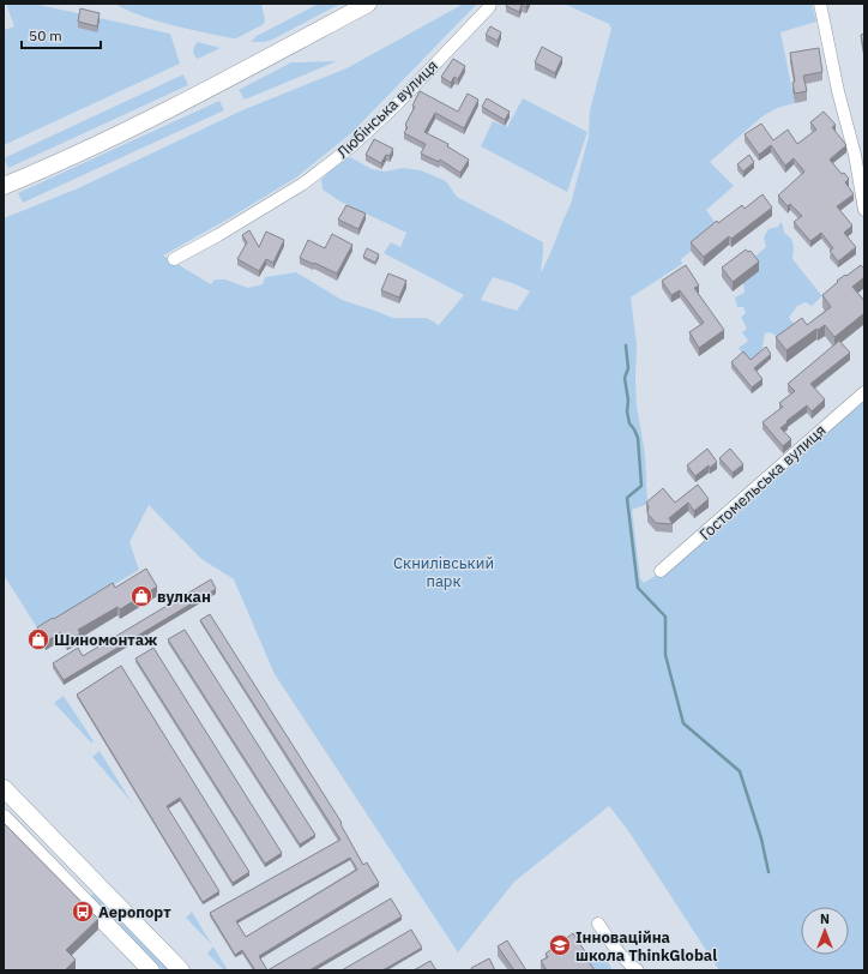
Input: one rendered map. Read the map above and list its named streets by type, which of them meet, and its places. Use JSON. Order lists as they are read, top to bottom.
{
  "streets": {
    "street": ["Любінська вулиця", "Гостомельська вулиця"]
  },
  "parks": ["Скнилівський парк"],
  "places": {
    "shop": ["вулкан", "Шиномонтаж"],
    "bus stop": ["Аеропорт"],
    "school or university": ["Інноваційна школа ThinkGlobal"]
  },
  "scale_bar": "50 m",
  "north": "top"
}
